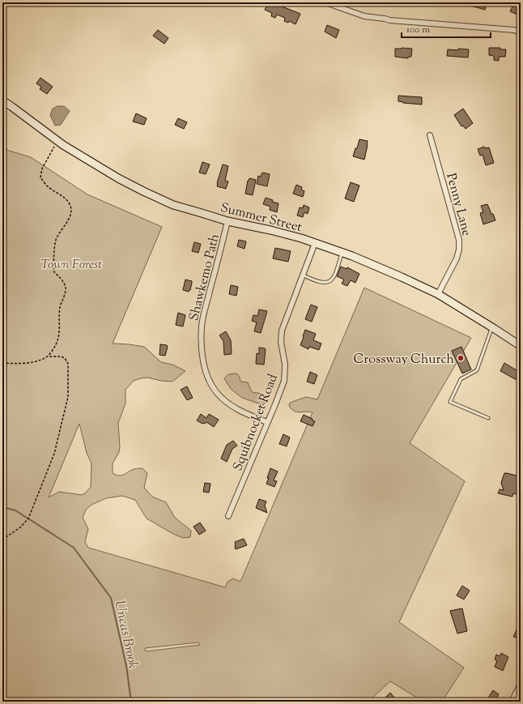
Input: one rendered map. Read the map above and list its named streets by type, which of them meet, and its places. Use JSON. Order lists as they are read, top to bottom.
{
  "streets": {
    "main road": ["Summer Street"],
    "street": ["Penny Lane", "Shawkemo Path", "Squibnocket Road"]
  },
  "crossings": [
    ["Penny Lane", "Summer Street"],
    ["Summer Street", "Shawkemo Path"],
    ["Summer Street", "Squibnocket Road"],
    ["Shawkemo Path", "Squibnocket Road"]
  ],
  "water": ["Uncas Brook"],
  "parks": ["Town Forest"],
  "places": ["Crossway Church"],
  "scale_bar": "100 m"
}
